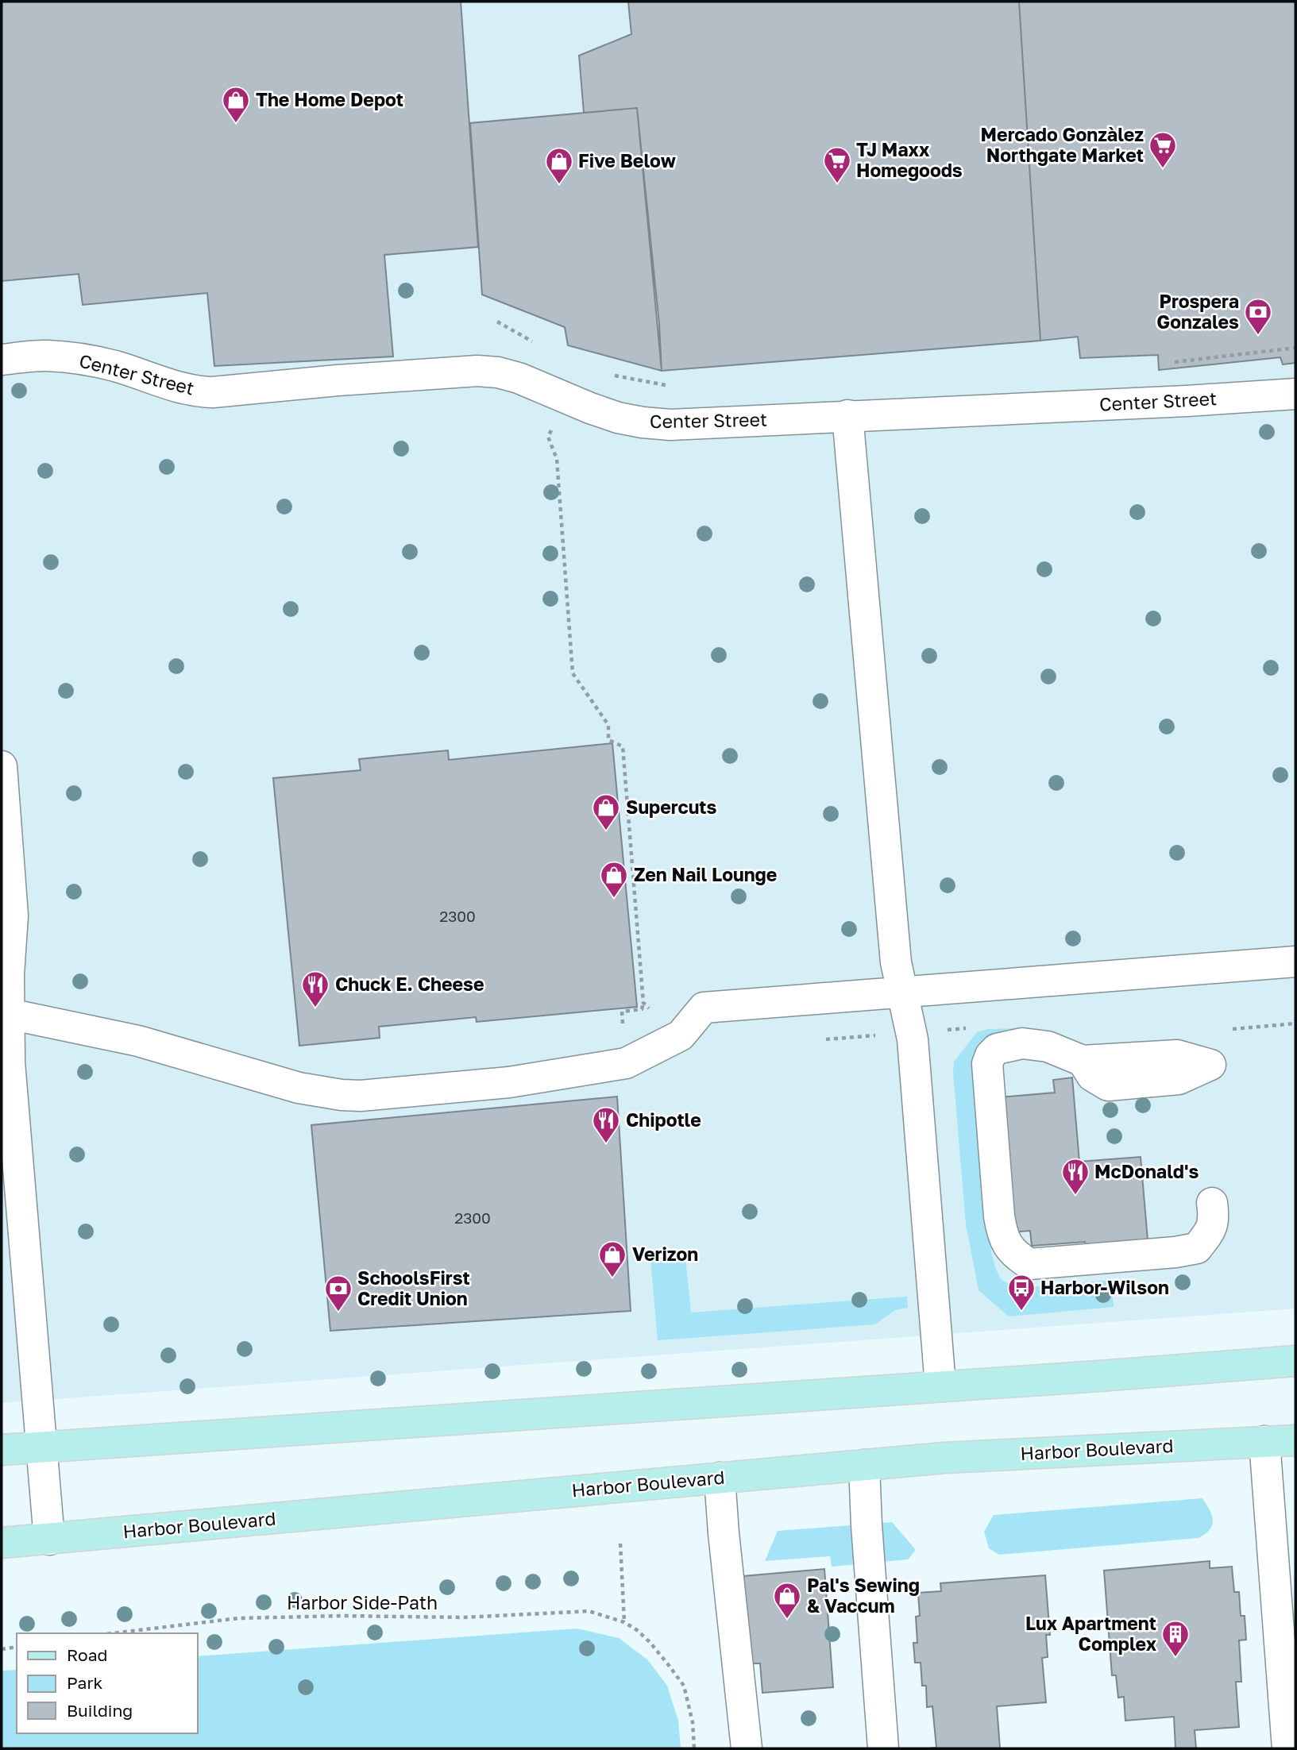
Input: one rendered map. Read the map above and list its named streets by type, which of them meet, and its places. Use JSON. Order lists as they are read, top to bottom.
{
  "streets": {
    "main road": ["Harbor Boulevard"],
    "lane": ["Center Street"],
    "path": ["Harbor Side-Path"]
  },
  "places": {
    "shop": [
      "The Home Depot",
      "Five Below",
      "Supercuts",
      "Zen Nail Lounge",
      "Verizon",
      "Pal's Sewing & Vaccum"
    ],
    "supermarket": ["Mercado Gonzàlez Northgate Market", "TJ Maxx Homegoods"],
    "bank": ["Prospera Gonzales", "SchoolsFirst Credit Union"],
    "restaurant": ["Chuck E. Cheese", "Chipotle", "McDonald's"],
    "bus stop": ["Harbor-Wilson"],
    "building": ["Lux Apartment Complex"]
  },
  "house_numbers": ["2300", "2300"],
  "legend": ["Road", "Park", "Building"]
}
